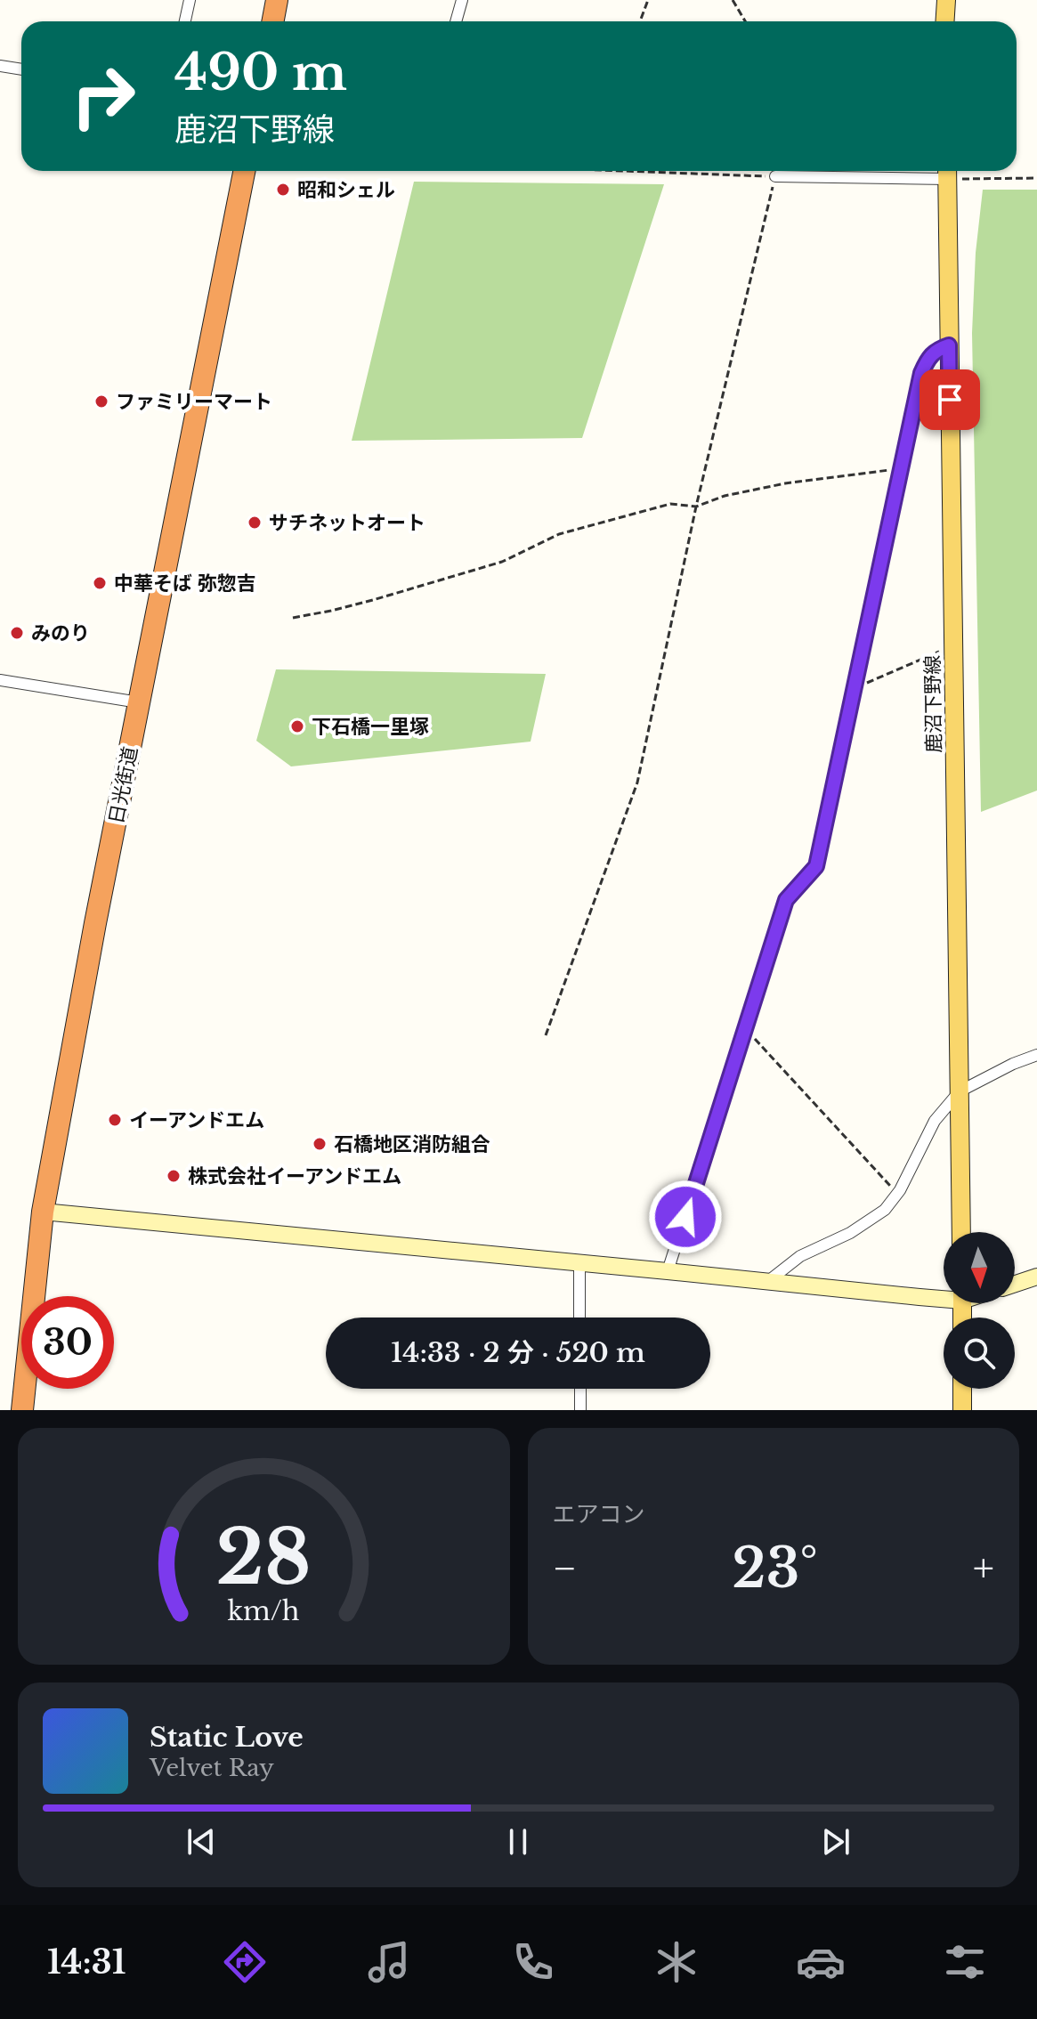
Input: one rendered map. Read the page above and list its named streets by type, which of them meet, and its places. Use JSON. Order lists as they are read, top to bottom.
{
  "streets": {
    "highway": ["日光街道"],
    "main road": ["鹿沼下野線"]
  },
  "places": [
    "昭和シェル",
    "ファミリーマート",
    "サチネットオート",
    "中華そば 弥惣吉",
    "みのり",
    "下石橋一里塚",
    "イーアンドエム",
    "石橋地区消防組合",
    "株式会社イーアンドエム"
  ],
  "north": "bottom",
  "page": {
    "turn": ["490 m", "鹿沼下野線"],
    "limit": "30",
    "trip": "14:33 · 2 分 · 520 m",
    "tile": "エアコン",
    "heat": ["−", "23°", "+"],
    "song": ["Static Love", "Velvet Ray"],
    "tabs": "14:31",
    "gauge": ["28", "km/h"]
  }
}
